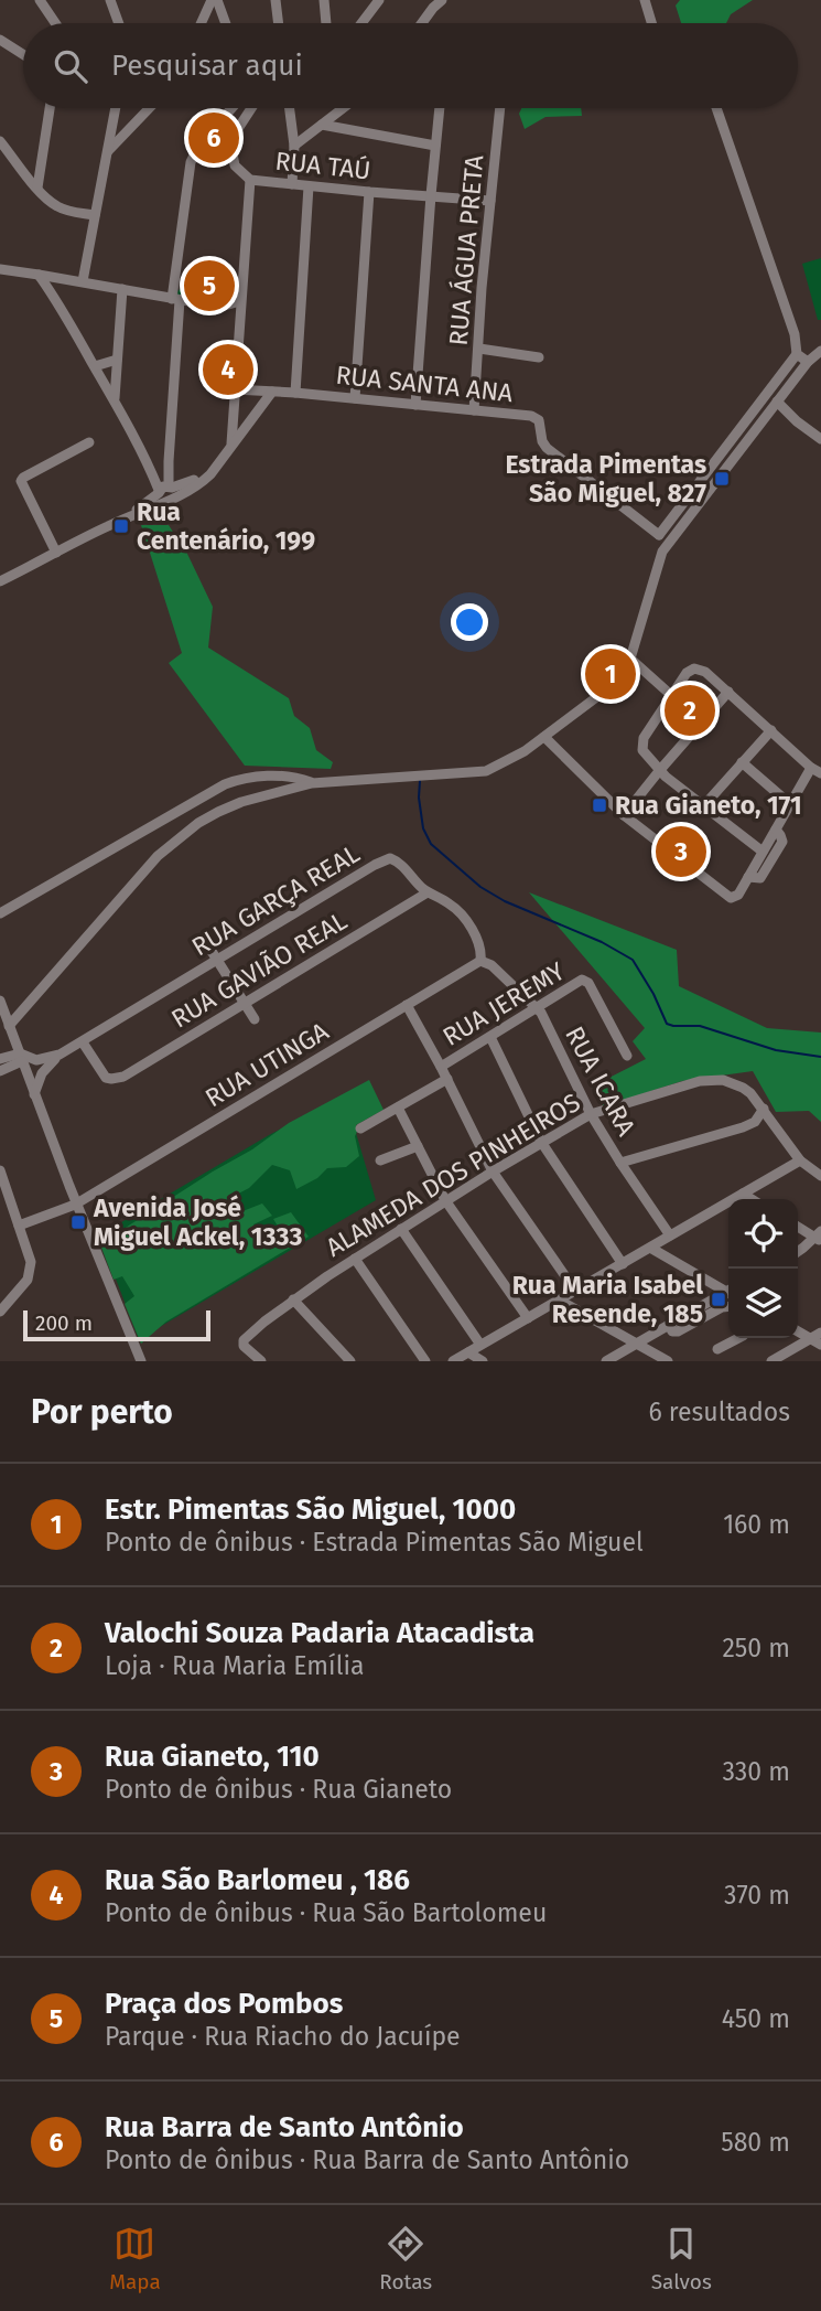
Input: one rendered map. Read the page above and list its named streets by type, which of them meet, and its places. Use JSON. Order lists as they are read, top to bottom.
{
  "streets": {
    "street": [
      "RUA TAÚ",
      "RUA ÁGUA PRETA",
      "RUA SANTA ANA",
      "RUA GARÇA REAL",
      "RUA GAVIÃO REAL",
      "RUA JEREMY",
      "RUA UTINGA",
      "RUA ICARA",
      "ALAMEDA DOS PINHEIROS"
    ]
  },
  "crossings": [
    ["RUA TAÚ", "RUA ÁGUA PRETA"],
    ["RUA ÁGUA PRETA", "RUA SANTA ANA"],
    ["RUA GARÇA REAL", "RUA GAVIÃO REAL"],
    ["RUA GARÇA REAL", "RUA UTINGA"],
    ["RUA GARÇA REAL", "RUA ICARA"],
    ["RUA JEREMY", "RUA ICARA"],
    ["RUA UTINGA", "RUA ICARA"],
    ["RUA ICARA", "ALAMEDA DOS PINHEIROS"]
  ],
  "places": {
    "transit": [
      "Estrada Pimentas São Miguel, 827",
      "Rua Centenário, 199",
      "Rua Gianeto, 171",
      "Avenida José Miguel Ackel, 1333",
      "Rua Maria Isabel Resende, 185"
    ]
  },
  "scale_bar": "200 m",
  "page": {
    "search": "Pesquisar aqui",
    "pins": [
      "6",
      "5",
      "4",
      "1",
      "2",
      "3"
    ],
    "scale": "200 m",
    "heading": ["Por perto", "6 resultados"],
    "list": [
      {
        "mark": "1",
        "name": "Estr. Pimentas São Miguel, 1000",
        "note": "Ponto de ônibus · Estrada Pimentas São Miguel",
        "value": "160 m"
      },
      {
        "mark": "2",
        "name": "Valochi Souza Padaria Atacadista",
        "note": "Loja · Rua Maria Emília",
        "value": "250 m"
      },
      {
        "mark": "3",
        "name": "Rua Gianeto, 110",
        "note": "Ponto de ônibus · Rua Gianeto",
        "value": "330 m"
      },
      {
        "mark": "4",
        "name": "Rua São Barlomeu , 186",
        "note": "Ponto de ônibus · Rua São Bartolomeu",
        "value": "370 m"
      },
      {
        "mark": "5",
        "name": "Praça dos Pombos",
        "note": "Parque · Rua Riacho do Jacuípe",
        "value": "450 m"
      },
      {
        "mark": "6",
        "name": "Rua Barra de Santo Antônio",
        "note": "Ponto de ônibus · Rua Barra de Santo Antônio",
        "value": "580 m"
      }
    ],
    "nav": ["Mapa", "Rotas", "Salvos"]
  }
}
